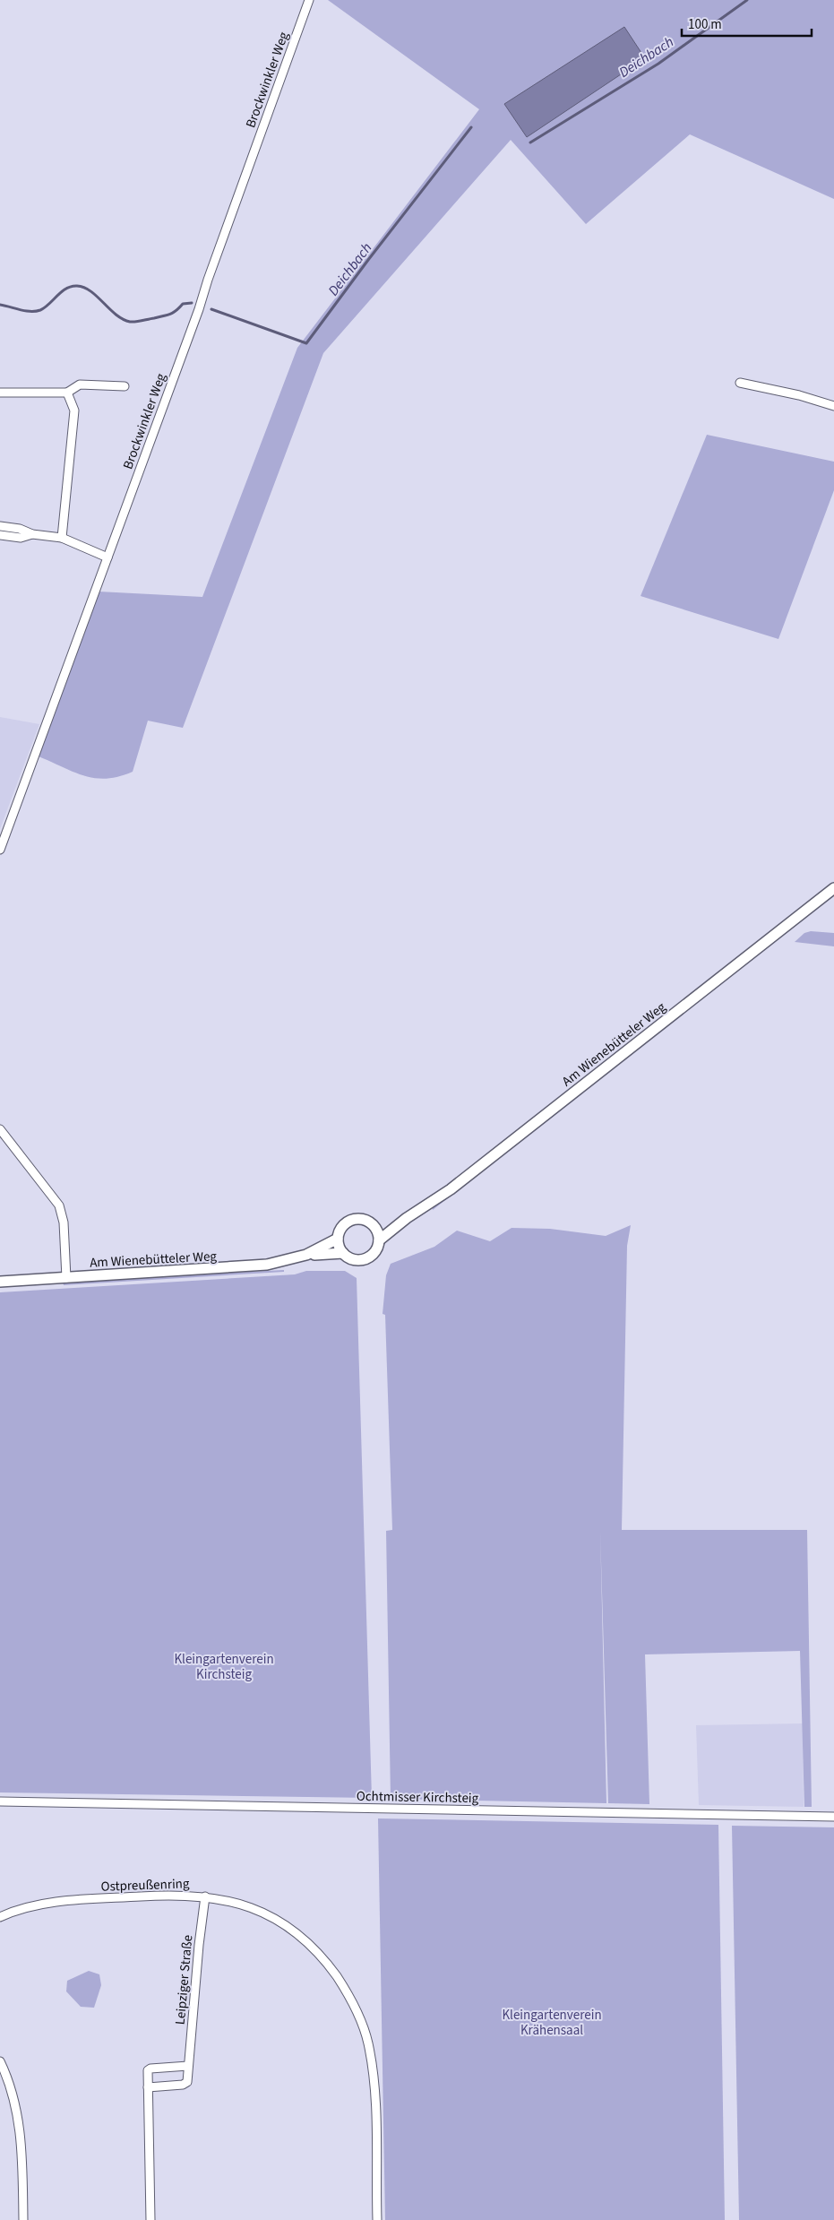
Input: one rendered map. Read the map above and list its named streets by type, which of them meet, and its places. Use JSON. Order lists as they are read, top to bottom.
{
  "streets": {
    "street": [
      "Brockwinkler Weg",
      "Am Wienebütteler Weg",
      "Ochtmisser Kirchsteig",
      "Ostpreußenring",
      "Leipziger Straße"
    ]
  },
  "crossings": [
    ["Ostpreußenring", "Leipziger Straße"]
  ],
  "water": ["Deichbach"],
  "parks": ["Kleingartenverein Kirchsteig", "Kleingartenverein Krähensaal"],
  "scale_bar": "100 m"
}
